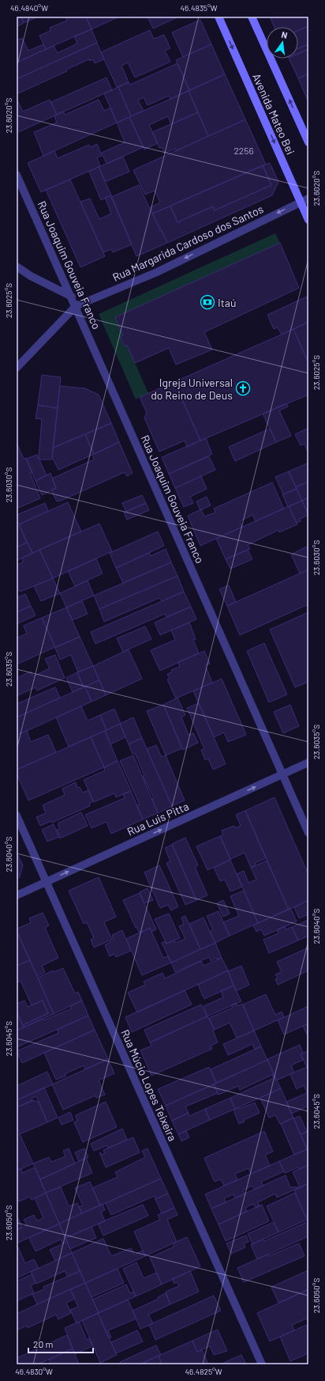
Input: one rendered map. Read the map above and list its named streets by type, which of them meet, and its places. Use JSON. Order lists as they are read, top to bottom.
{
  "streets": {
    "main road": ["Avenida Mateo Bei"],
    "street": [
      "Rua Margarida Cardoso dos Santos",
      "Rua Joaquim Gouveia Franco",
      "Rua Luis Pitta",
      "Rua Múcio Lopes Teixeira"
    ]
  },
  "crossings": [
    ["Avenida Mateo Bei", "Rua Margarida Cardoso dos Santos"],
    ["Rua Margarida Cardoso dos Santos", "Rua Joaquim Gouveia Franco"],
    ["Rua Joaquim Gouveia Franco", "Rua Luis Pitta"],
    ["Rua Luis Pitta", "Rua Múcio Lopes Teixeira"]
  ],
  "one_way": ["Rua Margarida Cardoso dos Santos", "Rua Luis Pitta"],
  "places": {
    "bank": ["Itaú"],
    "church": ["Igreja Universal do Reino de Deus"]
  },
  "house_numbers": ["2256"],
  "scale_bar": "20 m",
  "north": "top",
  "coordinates": [
    "46.4840°W",
    "46.4835°W",
    "23.6020°S",
    "23.6025°S",
    "23.6030°S",
    "23.6035°S",
    "23.6040°S",
    "23.6045°S",
    "23.6050°S",
    "46.4830°W",
    "46.4825°W"
  ]
}
